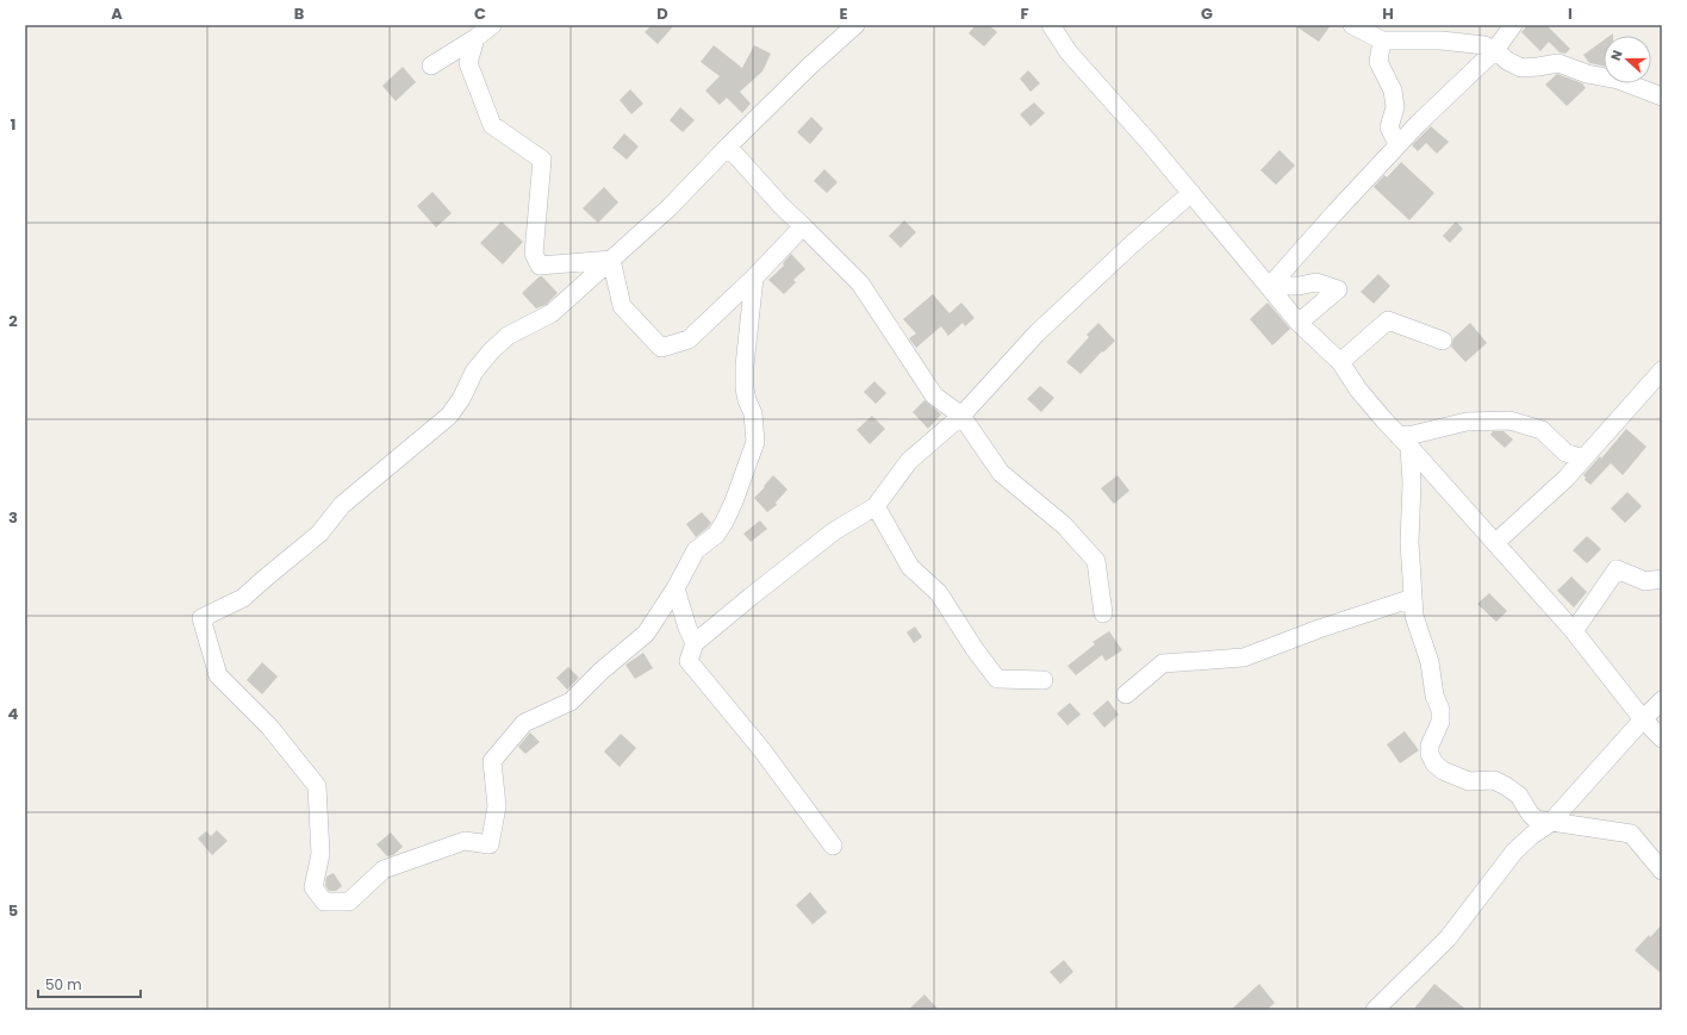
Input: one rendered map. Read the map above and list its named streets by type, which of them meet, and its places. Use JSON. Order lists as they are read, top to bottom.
{
  "scale_bar": "50 m",
  "north": "left",
  "grid": {
    "columns": [
      "A",
      "B",
      "C",
      "D",
      "E",
      "F",
      "G",
      "H",
      "I"
    ],
    "rows": [
      "1",
      "2",
      "3",
      "4",
      "5"
    ]
  }
}
